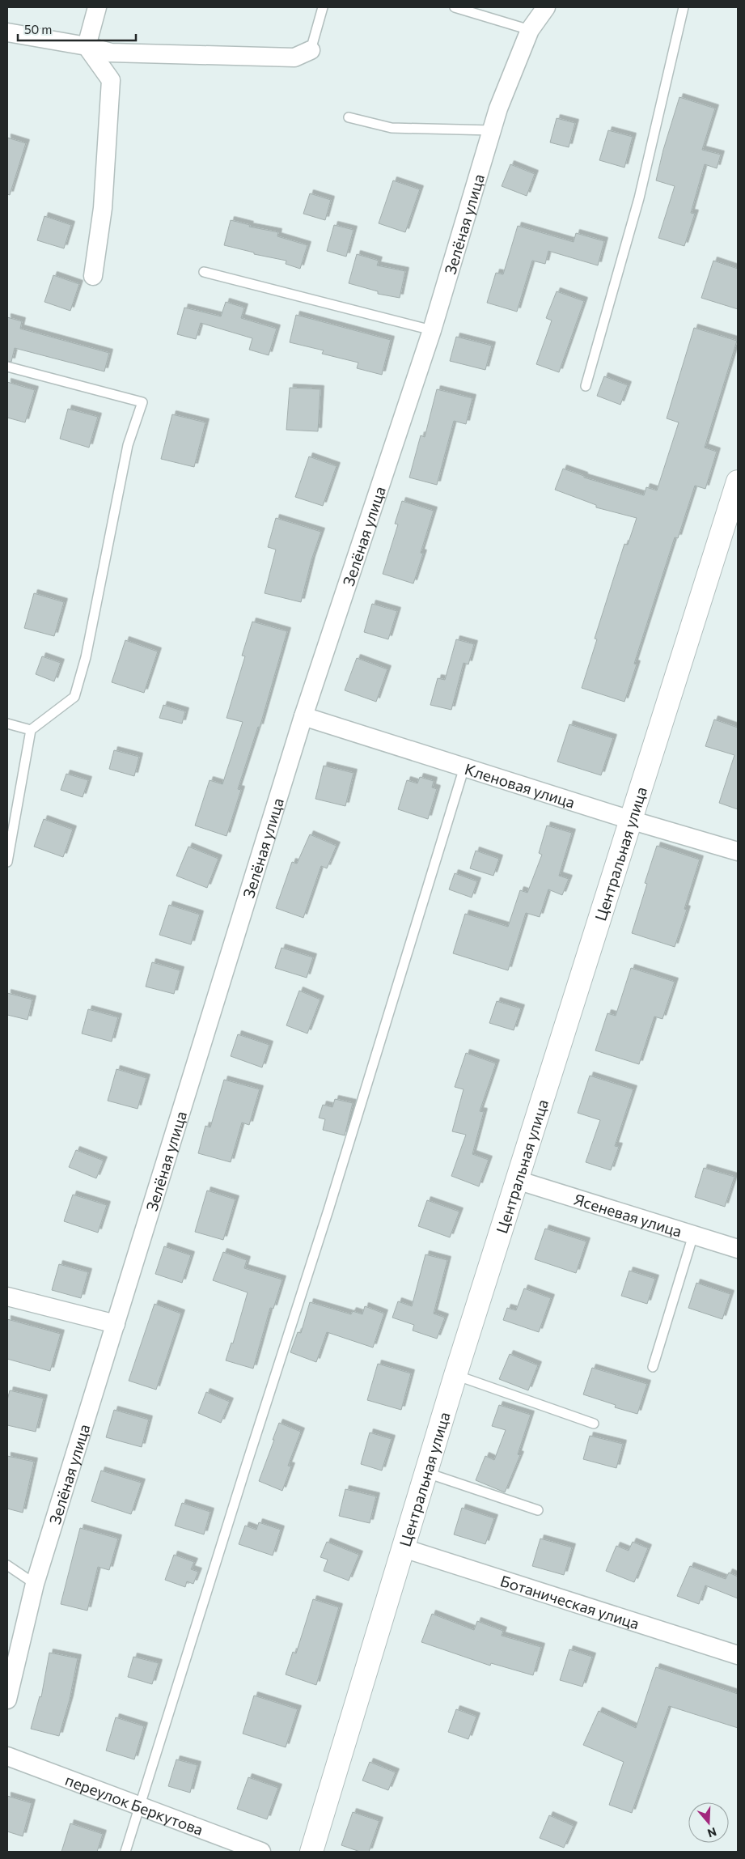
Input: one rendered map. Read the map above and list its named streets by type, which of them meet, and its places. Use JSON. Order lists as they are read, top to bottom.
{
  "streets": {
    "street": [
      "Зелёная улица",
      "Кленовая улица",
      "Центральная улица",
      "Ясеневая улица",
      "Ботаническая улица",
      "переулок Беркутова"
    ]
  },
  "crossings": [
    ["Зелёная улица", "Кленовая улица"],
    ["Кленовая улица", "Центральная улица"],
    ["Центральная улица", "Ясеневая улица"],
    ["Центральная улица", "Ботаническая улица"]
  ],
  "scale_bar": "50 m",
  "north": "bottom"
}
